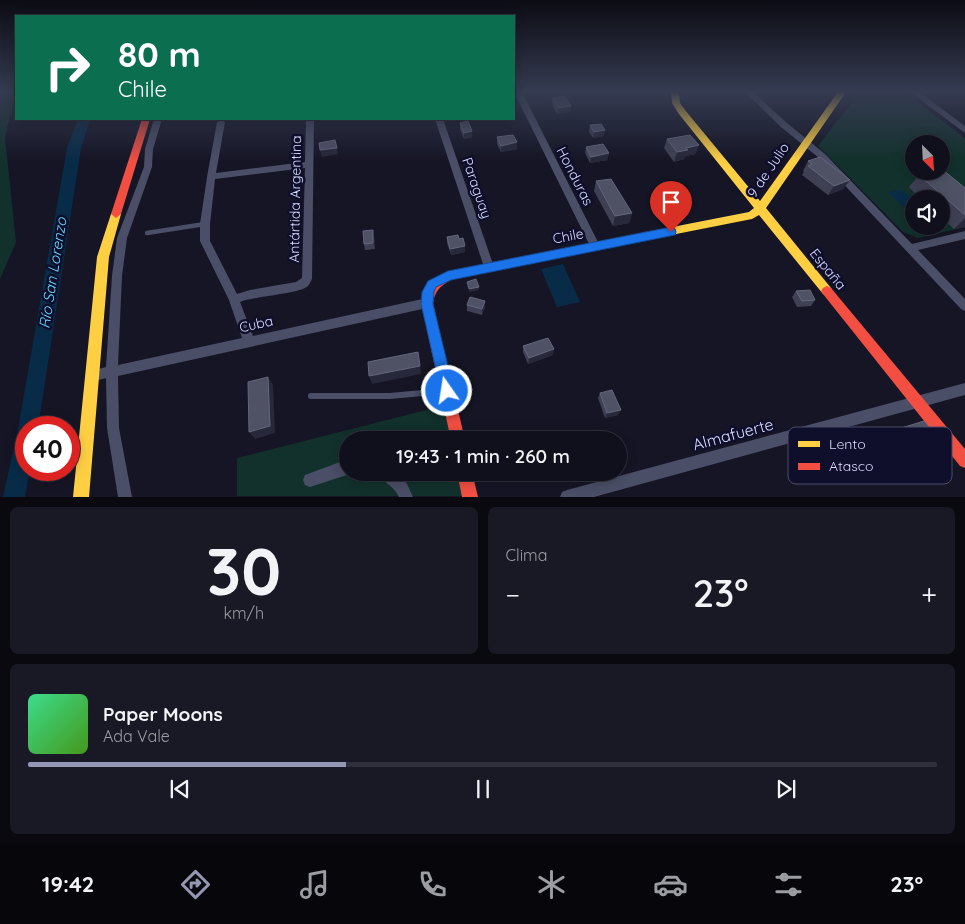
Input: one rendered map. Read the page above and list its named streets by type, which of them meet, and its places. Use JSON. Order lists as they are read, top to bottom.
{
  "streets": {
    "street": [
      "9 de Julio",
      "Honduras",
      "Paraguay",
      "Antártida Argentina",
      "Chile",
      "España",
      "Cuba",
      "Almafuerte"
    ]
  },
  "crossings": [
    ["9 de Julio", "Chile"],
    ["9 de Julio", "España"],
    ["Honduras", "Chile"],
    ["Paraguay", "Chile"],
    ["Chile", "España"],
    ["Chile", "Cuba"],
    ["España", "Almafuerte"]
  ],
  "water": ["Río San Lorenzo"],
  "legend": ["Lento", "Atasco"],
  "north": "bottom right",
  "page": {
    "turn": ["80 m", "Chile"],
    "limit": "40",
    "trip": "19:43 · 1 min · 260 m",
    "tile": [
      ["30", "km/h"],
      "Clima"
    ],
    "heat": ["−", "23°", "+"],
    "song": ["Paper Moons", "Ada Vale"],
    "tabs": ["19:42", "23°"]
  }
}
